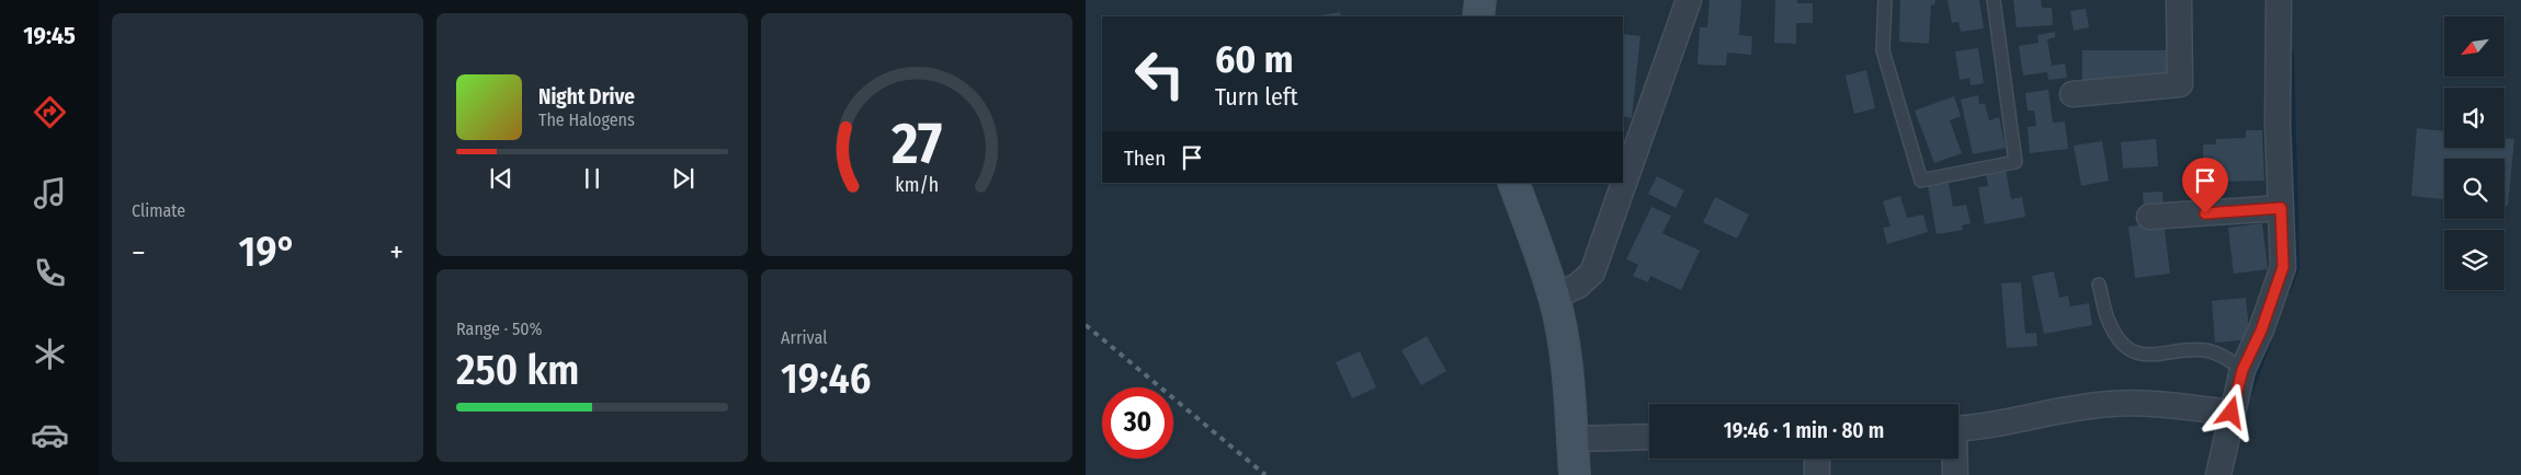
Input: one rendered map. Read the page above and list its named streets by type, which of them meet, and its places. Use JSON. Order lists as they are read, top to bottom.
{
  "north": "bottom left",
  "page": {
    "tabs": "19:45",
    "tile": [
      "Climate",
      ["Range · 50%", "250 km"],
      ["Arrival", "19:46"]
    ],
    "turn": ["60 m", "Turn left"],
    "song": ["Night Drive", "The Halogens"],
    "then": "Then",
    "heat": ["−", "19°", "+"],
    "limit": "30",
    "trip": "19:46 · 1 min · 80 m",
    "gauge": ["27", "km/h"]
  }
}
